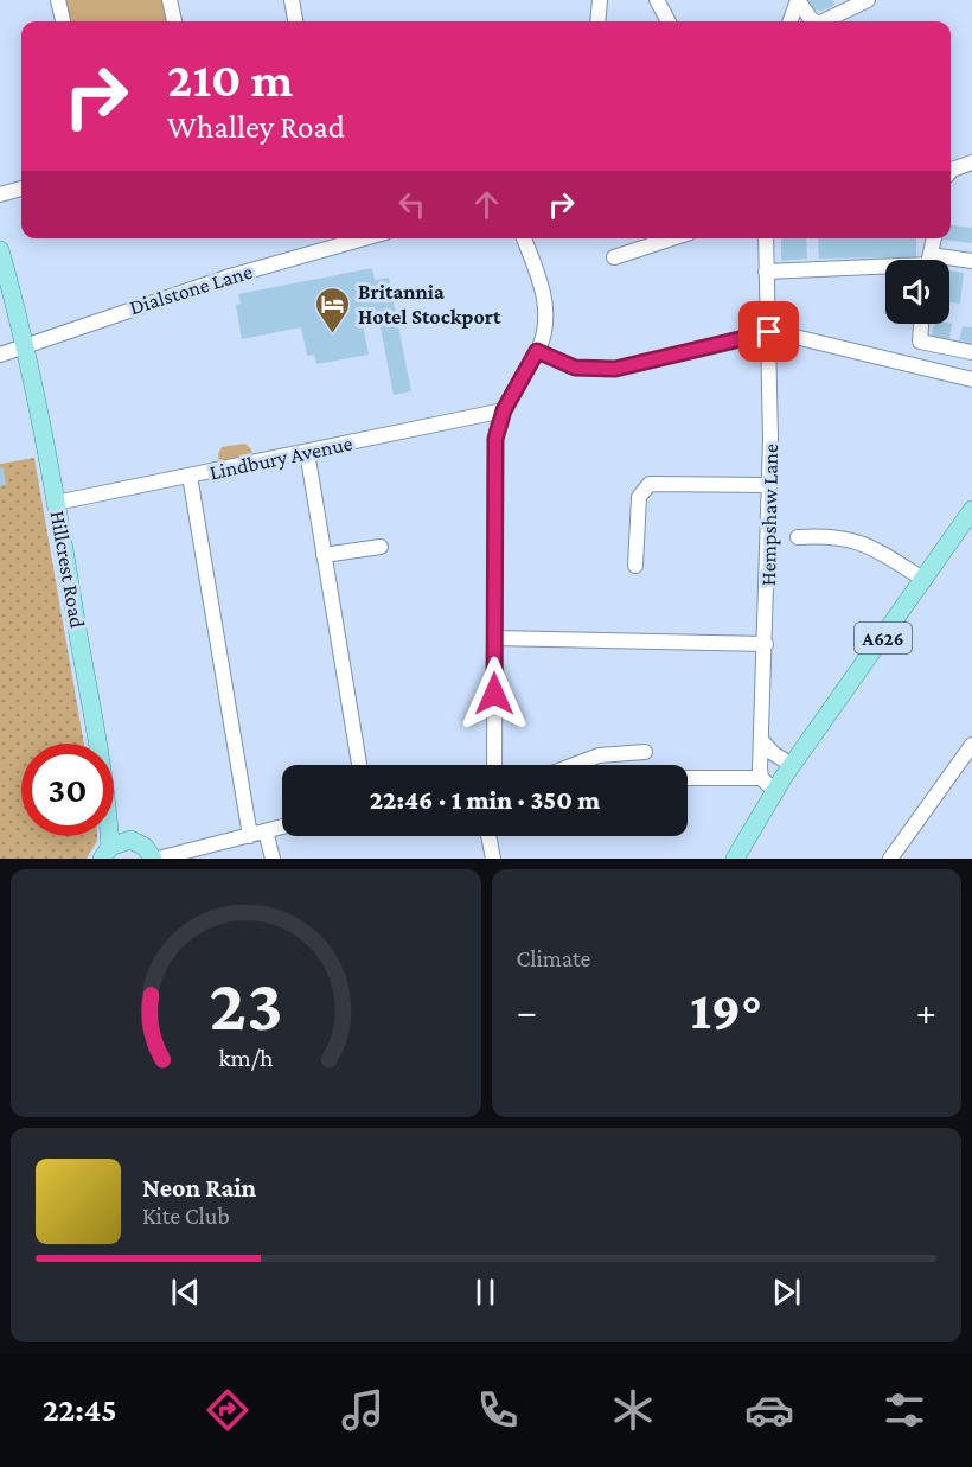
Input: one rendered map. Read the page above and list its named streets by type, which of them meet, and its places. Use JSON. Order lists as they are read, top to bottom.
{
  "streets": {
    "main road": ["Hillcrest Road", "A626"],
    "street": ["Dialstone Lane", "Lindbury Avenue", "Hempshaw Lane"]
  },
  "crossings": [
    ["Dialstone Lane", "Hillcrest Road"],
    ["Lindbury Avenue", "Hillcrest Road"],
    ["Hempshaw Lane", "A626"]
  ],
  "places": {
    "hotel": ["Britannia Hotel Stockport"]
  },
  "page": {
    "turn": ["210 m", "Whalley Road"],
    "limit": "30",
    "trip": "22:46 · 1 min · 350 m",
    "tile": "Climate",
    "heat": ["−", "19°", "+"],
    "song": ["Neon Rain", "Kite Club"],
    "tabs": "22:45",
    "gauge": ["23", "km/h"]
  }
}
